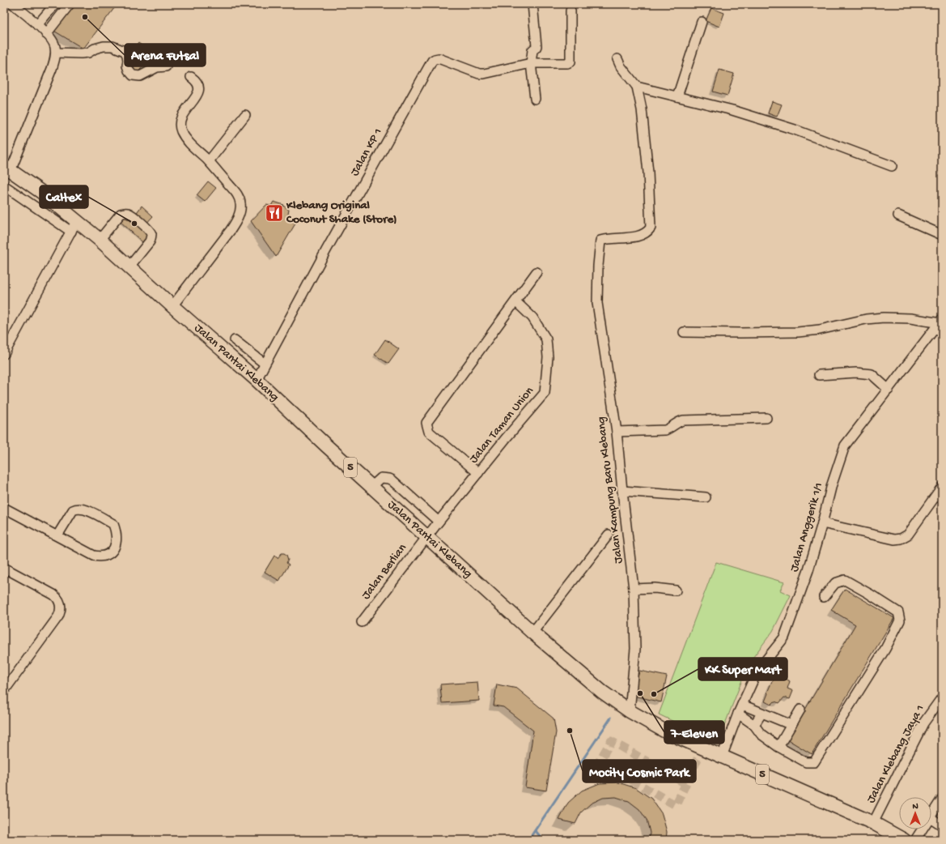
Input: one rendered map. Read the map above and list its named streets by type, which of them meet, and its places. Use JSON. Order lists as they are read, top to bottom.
{
  "streets": {
    "highway": ["Jalan Pantai Klebang", "5"],
    "street": [
      "Jalan KP 1",
      "Jalan Taman Union",
      "Jalan Kampung Baru Klebang",
      "Jalan Anggerik 1/1",
      "Jalan Berlian",
      "Jalan Klebang Jaya 1"
    ]
  },
  "crossings": [
    ["Jalan KP 1", "Jalan Pantai Klebang"],
    ["Jalan Pantai Klebang", "Jalan Taman Union"],
    ["Jalan Pantai Klebang", "Jalan Kampung Baru Klebang"],
    ["Jalan Pantai Klebang", "Jalan Anggerik 1/1"],
    ["Jalan Pantai Klebang", "Jalan Berlian"],
    ["Jalan Pantai Klebang", "Jalan Klebang Jaya 1"],
    ["Jalan Taman Union", "Jalan Berlian"]
  ],
  "places": {
    "other": [
      "Arena Futsal",
      "Caltex",
      "7-Eleven",
      "KK Super Mart",
      "Mocity Cosmic Park"
    ],
    "restaurant": ["Klebang Original Coconut Shake (Store)"]
  },
  "north": "top"
}
